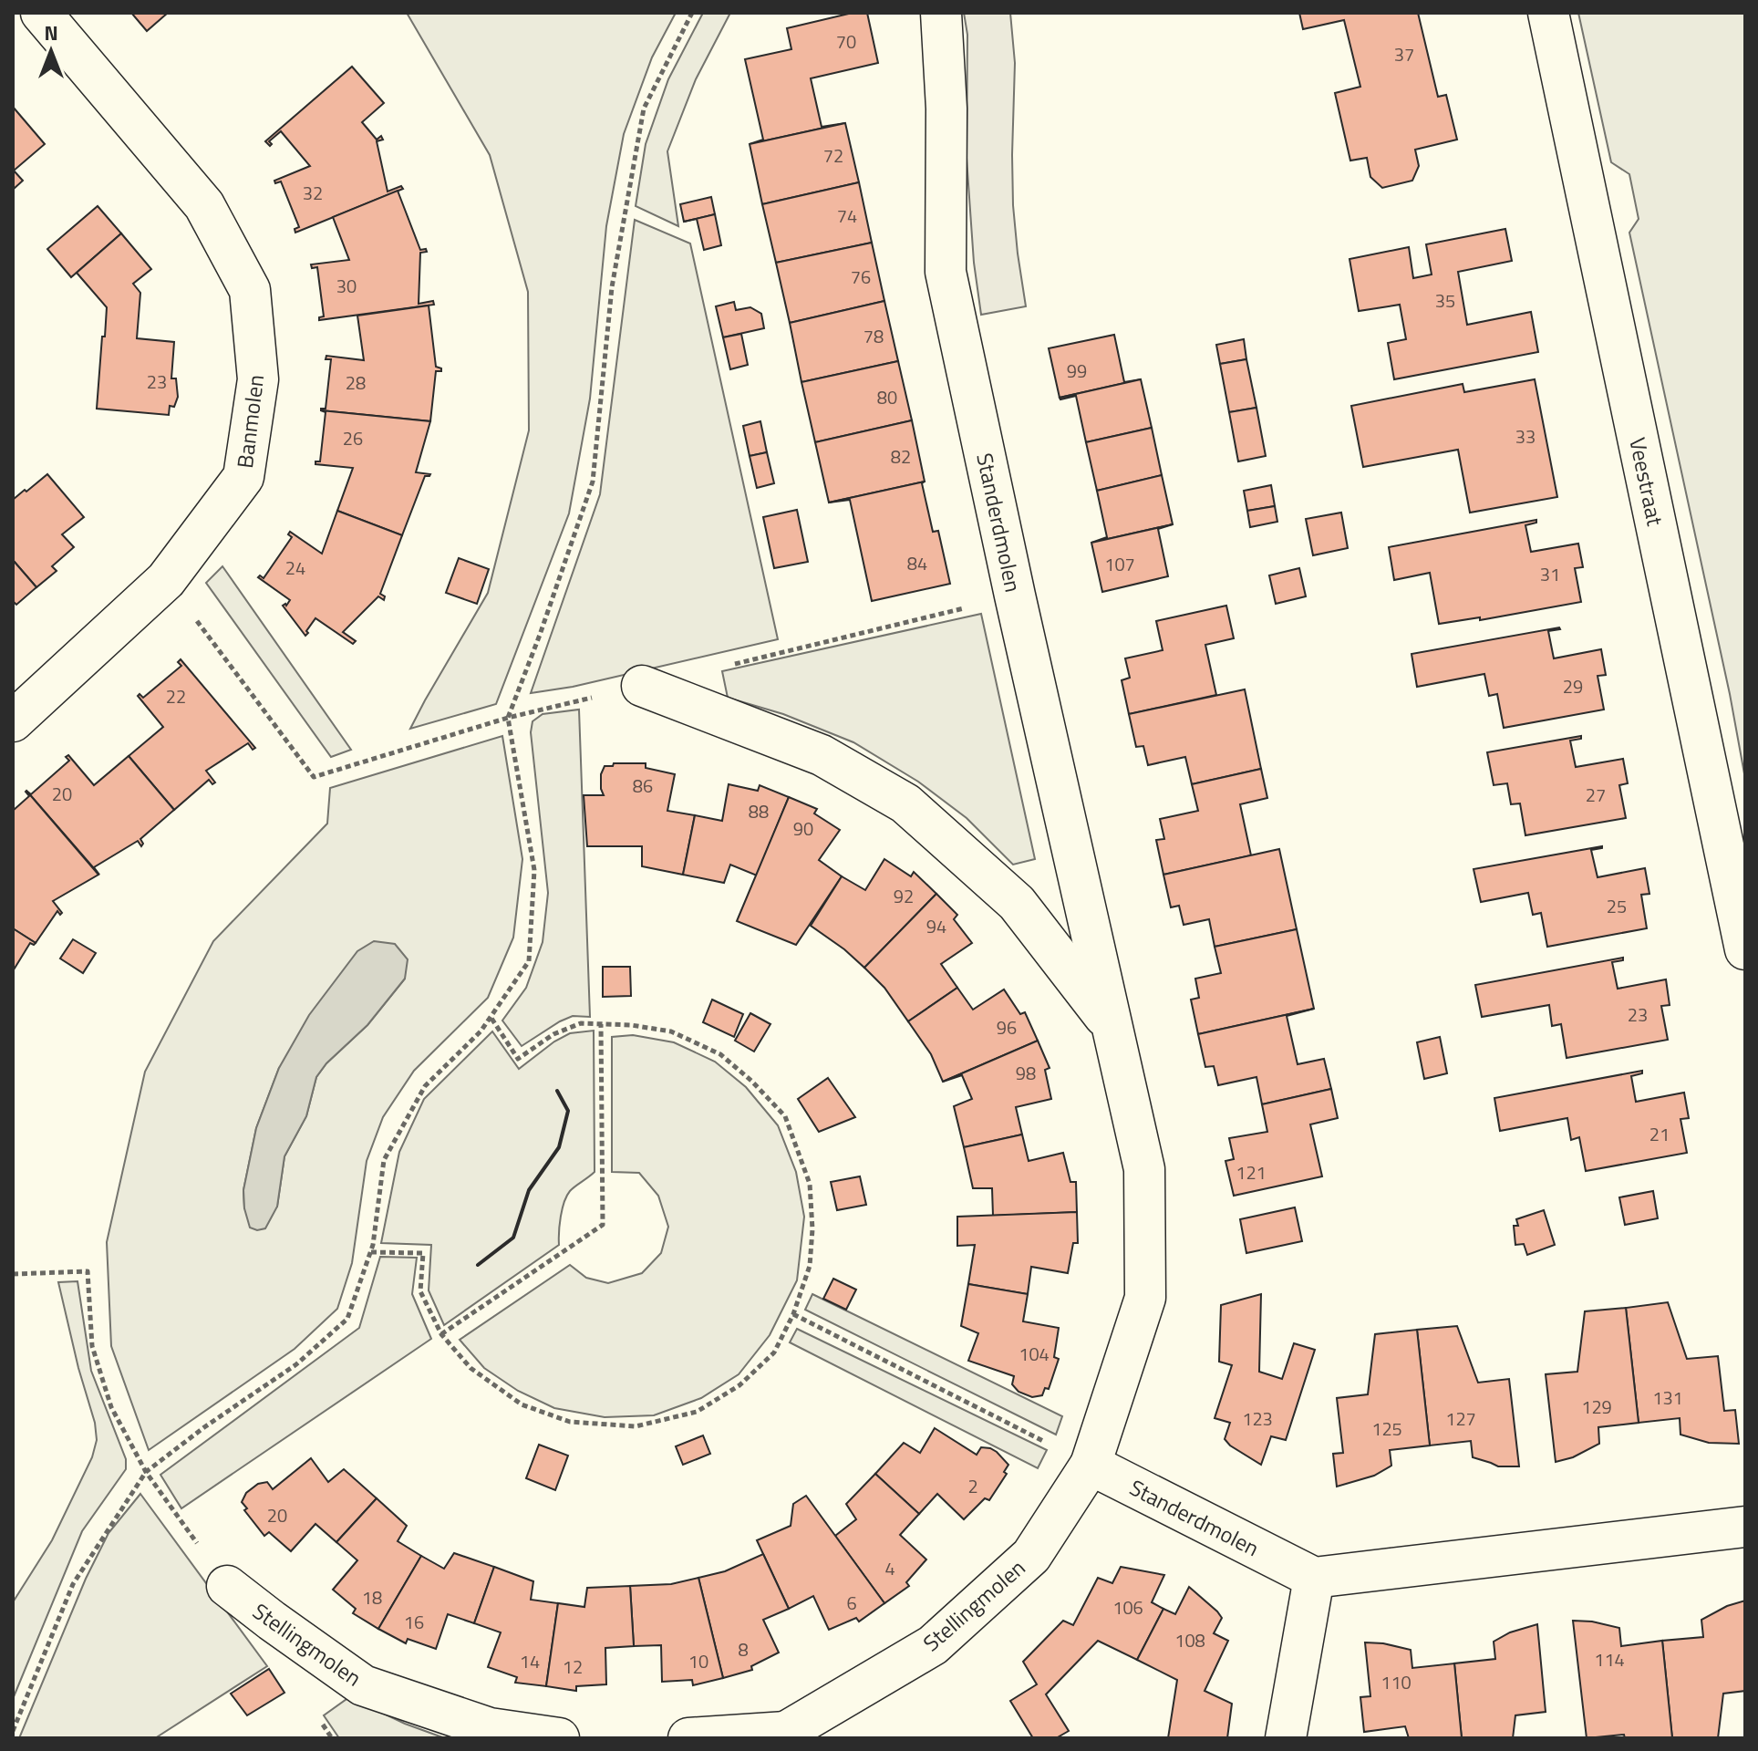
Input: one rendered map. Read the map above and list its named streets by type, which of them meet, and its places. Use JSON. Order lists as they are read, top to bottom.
{
  "streets": {
    "street": [
      "Banmolen",
      "Veestraat",
      "Standerdmolen",
      "Stellingmolen"
    ]
  },
  "crossings": [
    ["Standerdmolen", "Stellingmolen"]
  ],
  "house_numbers": [
    "70",
    "37",
    "72",
    "32",
    "74",
    "76",
    "30",
    "35",
    "78",
    "99",
    "23",
    "28",
    "80",
    "33",
    "26",
    "82",
    "84",
    "107",
    "24",
    "31",
    "29",
    "22",
    "86",
    "20",
    "27",
    "88",
    "90",
    "92",
    "25",
    "94",
    "23",
    "96",
    "98",
    "21",
    "121",
    "104",
    "131",
    "129",
    "123",
    "127",
    "125",
    "2",
    "20",
    "4",
    "18",
    "6",
    "106",
    "16",
    "108",
    "8",
    "114",
    "14",
    "10",
    "12",
    "110"
  ],
  "north": "top"
}
